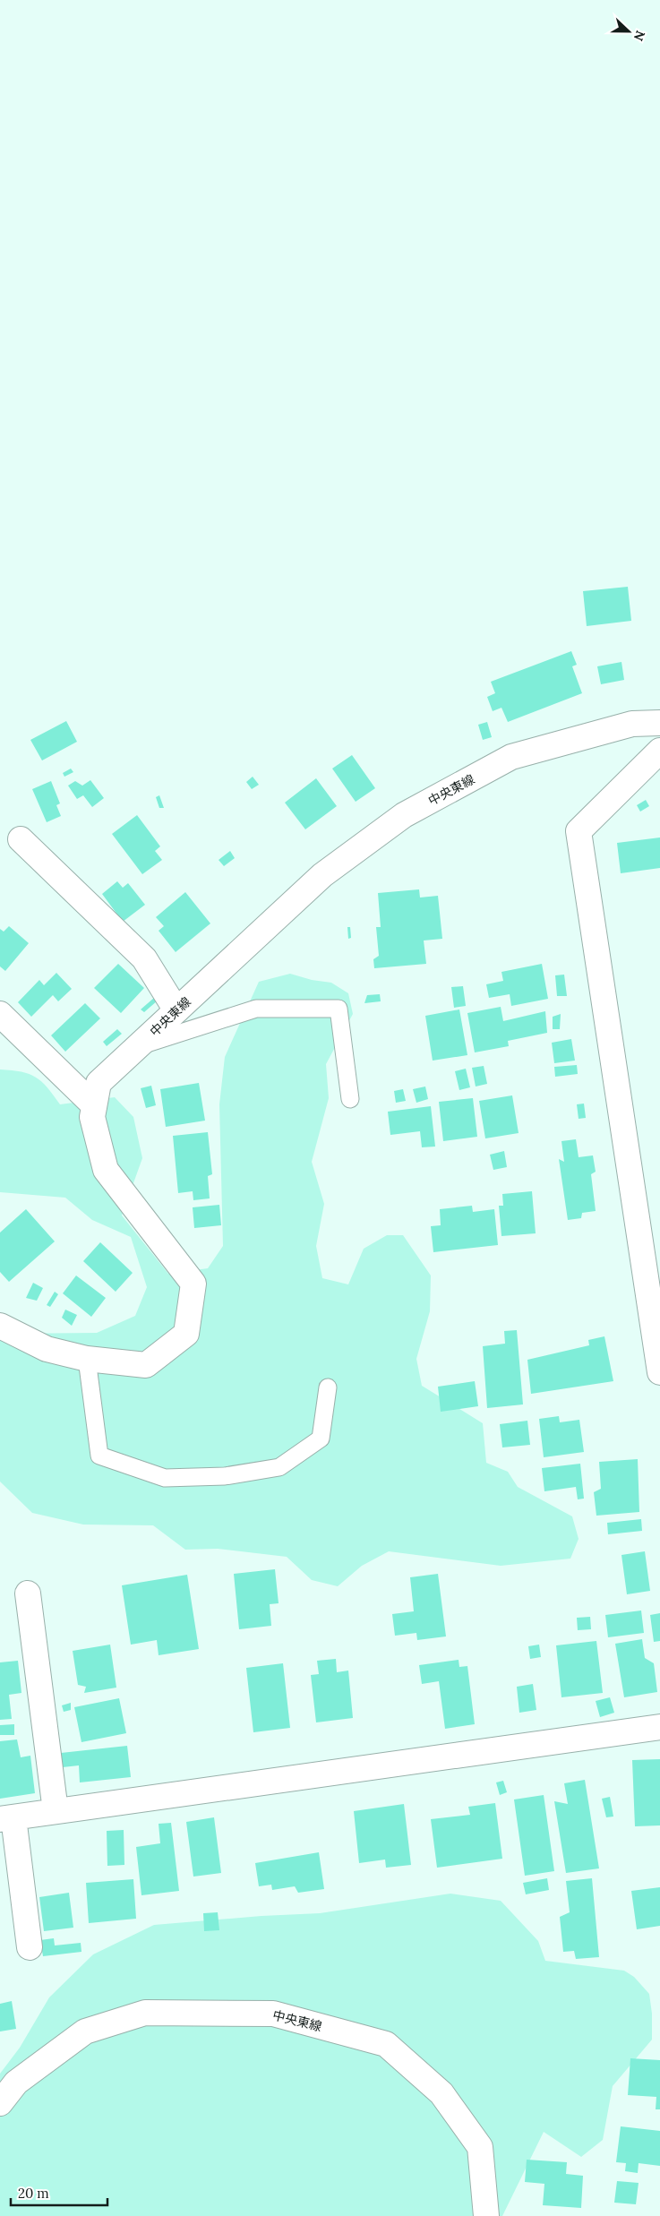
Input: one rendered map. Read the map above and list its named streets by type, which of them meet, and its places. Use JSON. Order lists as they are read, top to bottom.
{
  "streets": {
    "street": ["中央東線"]
  },
  "scale_bar": "20 m",
  "north": "right"
}
